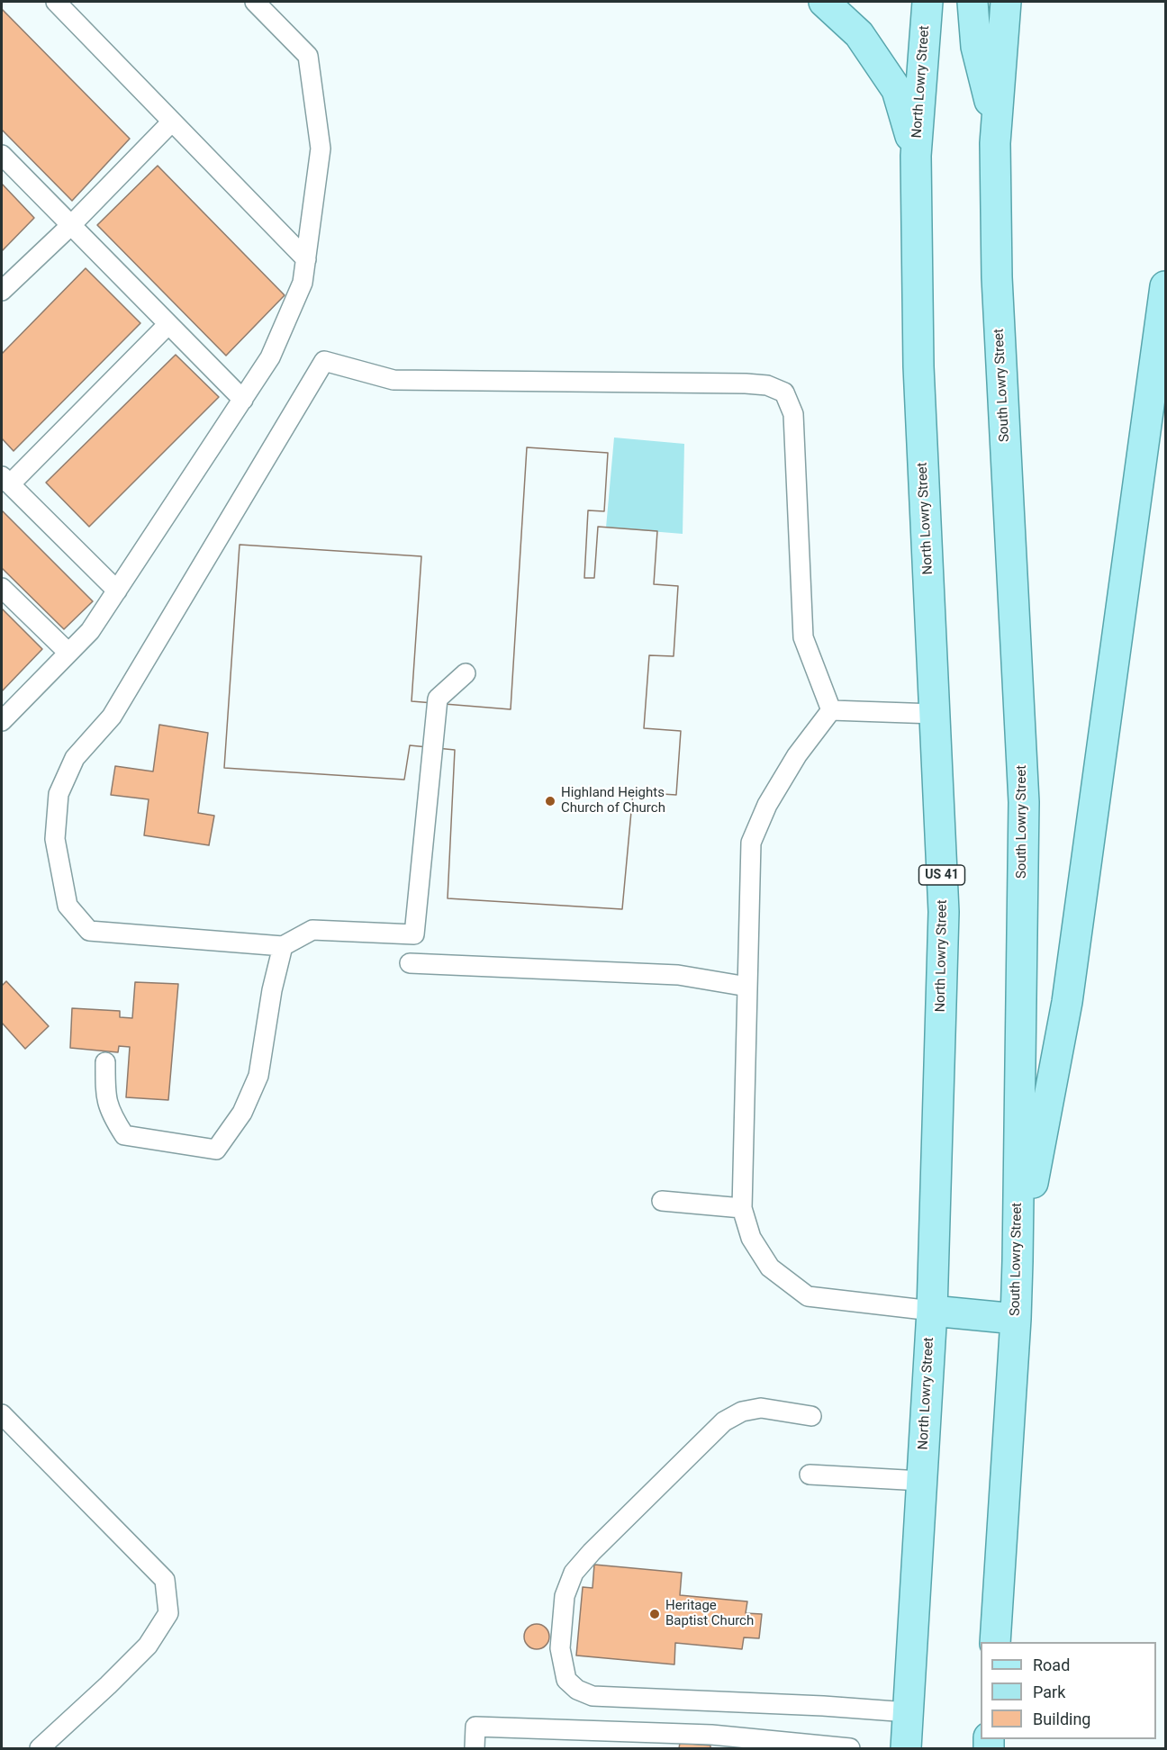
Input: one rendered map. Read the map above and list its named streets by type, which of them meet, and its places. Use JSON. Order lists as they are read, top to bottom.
{
  "streets": {
    "main road": ["North Lowry Street", "South Lowry Street", "US 41"]
  },
  "places": ["Highland Heights Church of Church", "Heritage Baptist Church"],
  "legend": ["Road", "Park", "Building"]
}
